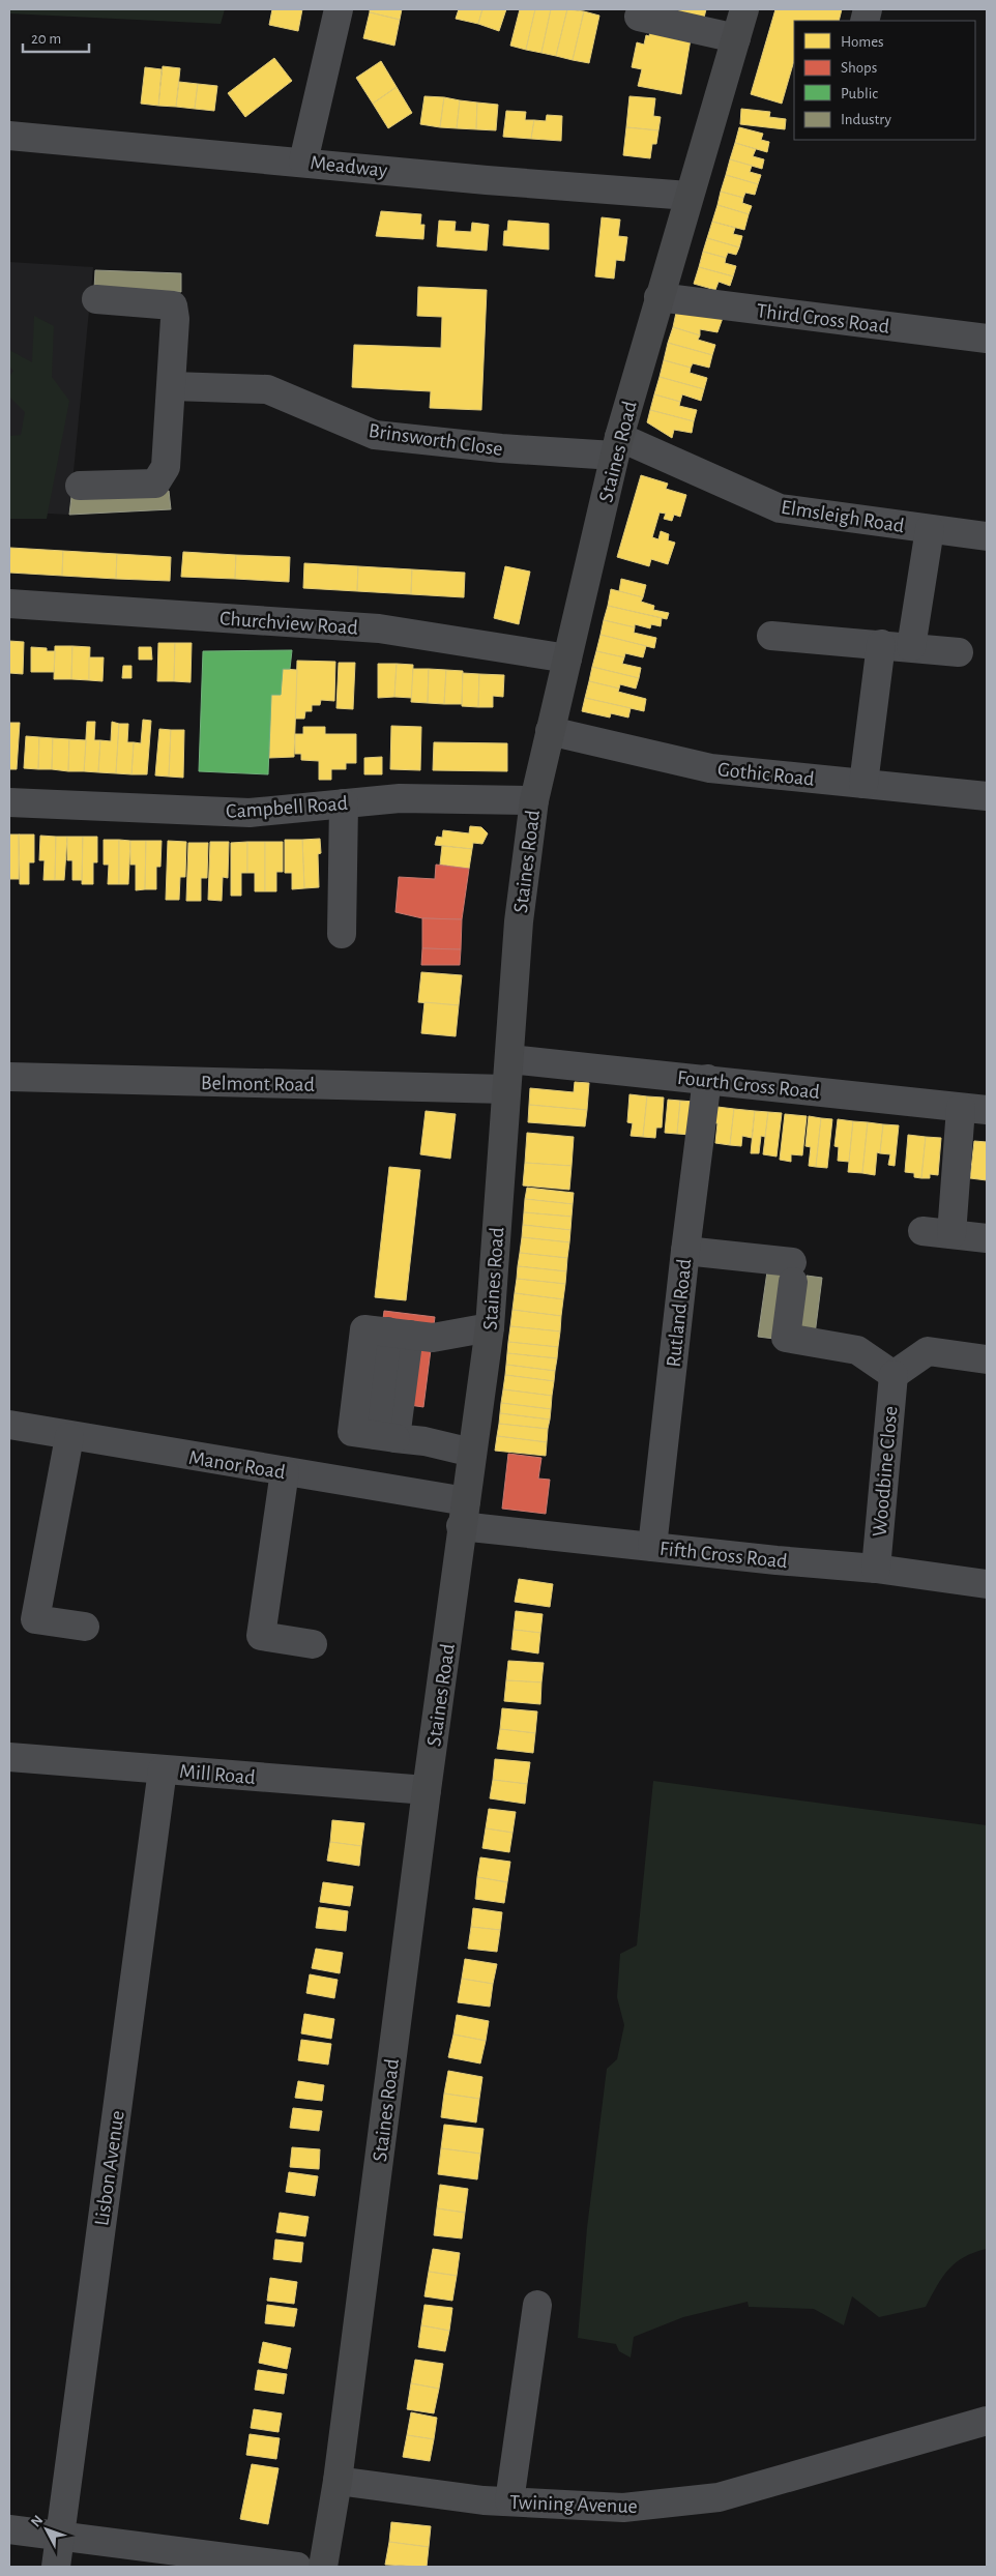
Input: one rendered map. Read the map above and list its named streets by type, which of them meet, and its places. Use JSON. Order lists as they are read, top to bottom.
{
  "streets": {
    "main road": ["Staines Road"],
    "street": [
      "Meadway",
      "Third Cross Road",
      "Brinsworth Close",
      "Elmsleigh Road",
      "Churchview Road",
      "Gothic Road",
      "Campbell Road",
      "Belmont Road",
      "Fourth Cross Road",
      "Rutland Road",
      "Manor Road",
      "Woodbine Close",
      "Fifth Cross Road",
      "Mill Road",
      "Lisbon Avenue",
      "Twining Avenue"
    ]
  },
  "crossings": [
    ["Meadway", "Staines Road"],
    ["Third Cross Road", "Staines Road"],
    ["Brinsworth Close", "Staines Road"],
    ["Brinsworth Close", "Elmsleigh Road"],
    ["Staines Road", "Elmsleigh Road"],
    ["Staines Road", "Churchview Road"],
    ["Staines Road", "Gothic Road"],
    ["Staines Road", "Campbell Road"],
    ["Staines Road", "Belmont Road"],
    ["Staines Road", "Fourth Cross Road"],
    ["Staines Road", "Manor Road"],
    ["Staines Road", "Fifth Cross Road"],
    ["Staines Road", "Mill Road"],
    ["Staines Road", "Twining Avenue"],
    ["Fourth Cross Road", "Rutland Road"],
    ["Rutland Road", "Fifth Cross Road"],
    ["Manor Road", "Fifth Cross Road"],
    ["Woodbine Close", "Fifth Cross Road"],
    ["Mill Road", "Lisbon Avenue"]
  ],
  "legend": [
    "Homes",
    "Shops",
    "Public",
    "Industry"
  ],
  "scale_bar": "20 m",
  "north": "top left"
}
